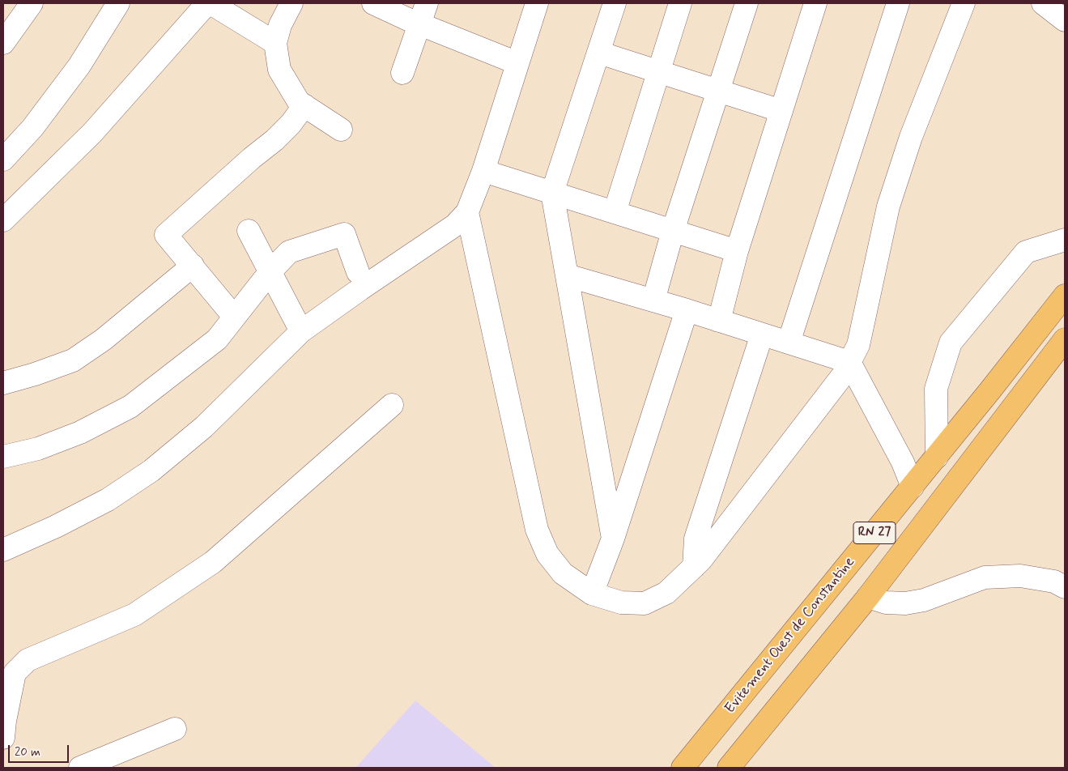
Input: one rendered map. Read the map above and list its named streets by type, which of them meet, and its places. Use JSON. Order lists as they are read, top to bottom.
{
  "streets": {
    "highway": ["RN 27", "Evitement Ouest de Constantine"]
  },
  "scale_bar": "20 m"
}
